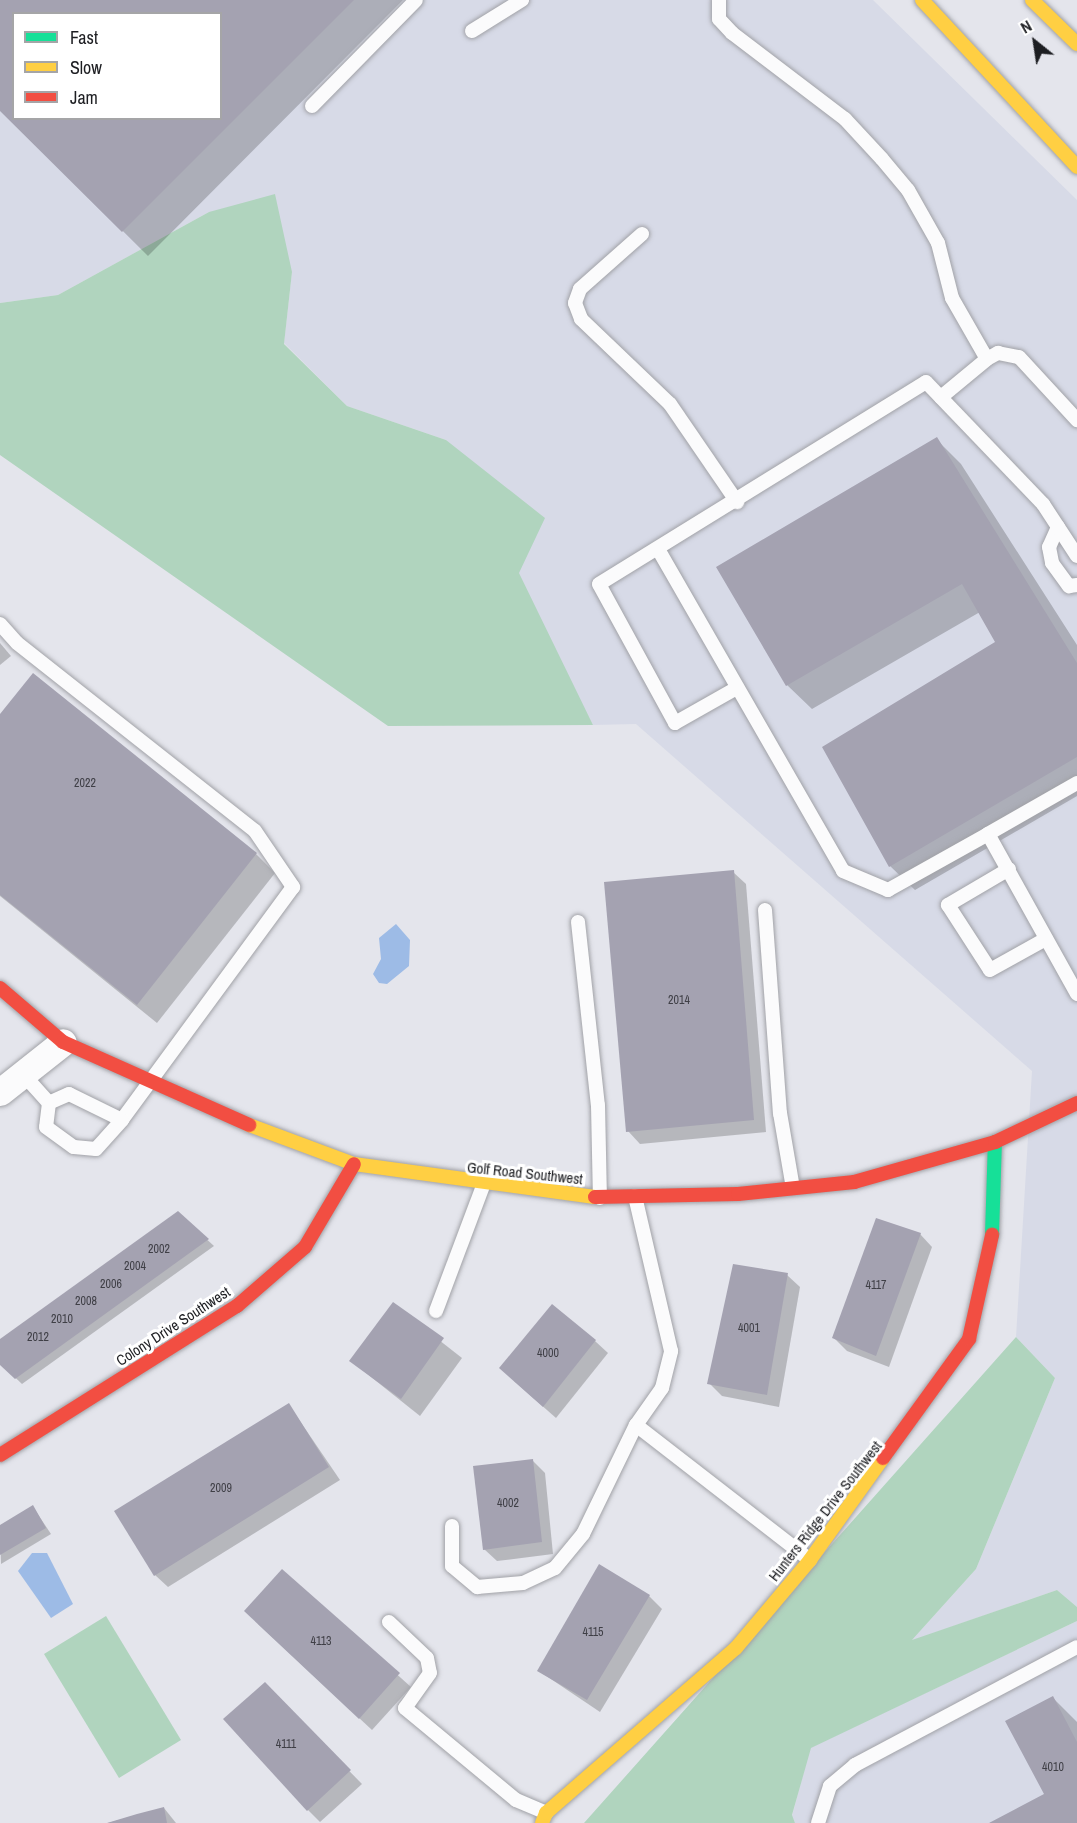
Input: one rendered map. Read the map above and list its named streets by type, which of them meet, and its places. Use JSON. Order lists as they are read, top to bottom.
{
  "streets": {
    "main road": ["Golf Road Southwest", "Colony Drive Southwest", "Hunters Ridge Drive Southwest"]
  },
  "crossings": [
    ["Golf Road Southwest", "Colony Drive Southwest"],
    ["Golf Road Southwest", "Hunters Ridge Drive Southwest"]
  ],
  "house_numbers": [
    "2022",
    "2014",
    "2002",
    "2004",
    "2006",
    "4117",
    "2008",
    "2010",
    "4001",
    "2012",
    "4000",
    "2009",
    "4002",
    "4115",
    "4113",
    "4111",
    "4010"
  ],
  "legend": ["Fast", "Slow", "Jam"],
  "north": "top left"
}
